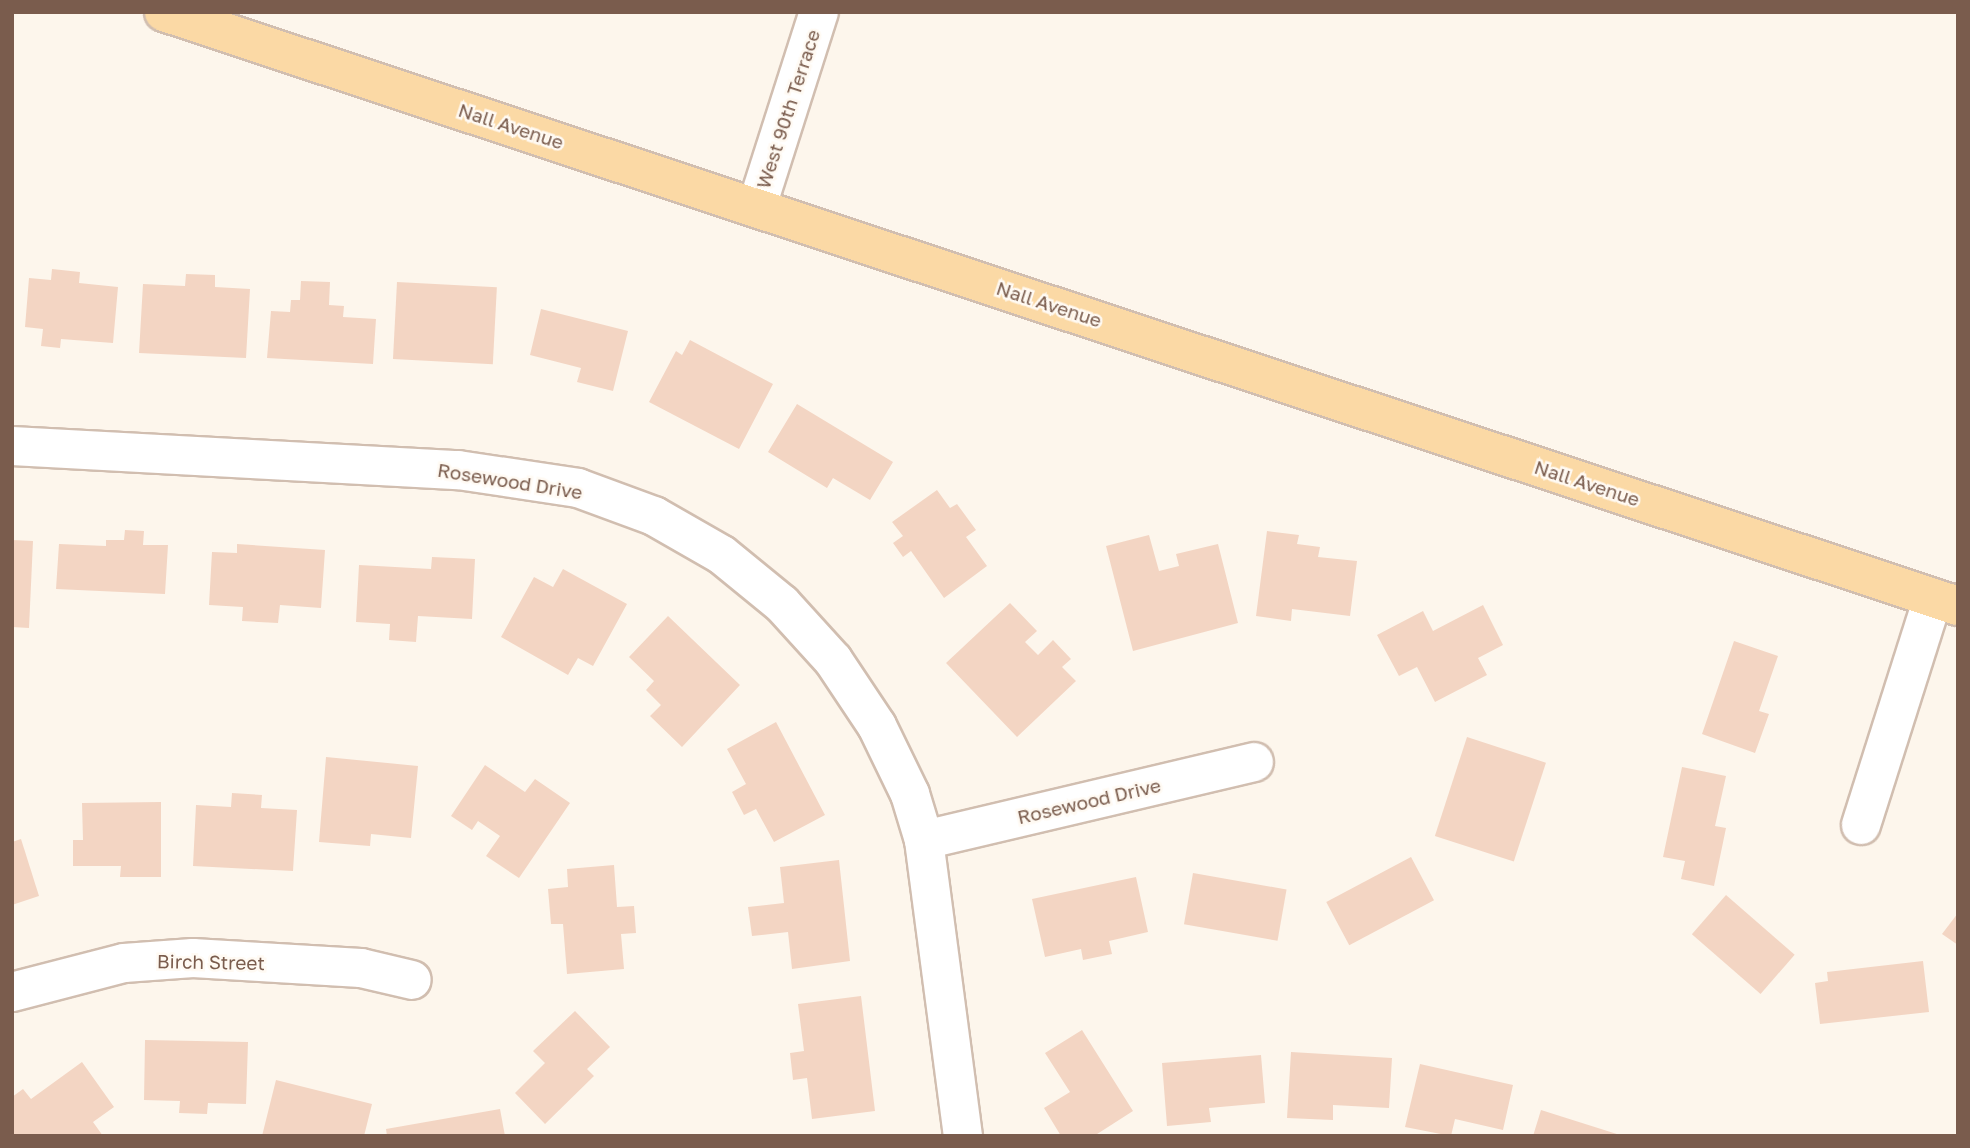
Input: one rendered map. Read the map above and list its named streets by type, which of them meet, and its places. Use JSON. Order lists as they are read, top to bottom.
{
  "streets": {
    "main road": ["Nall Avenue"],
    "street": ["West 90th Terrace", "Rosewood Drive", "Birch Street"]
  },
  "crossings": [
    ["West 90th Terrace", "Nall Avenue"]
  ]
}
